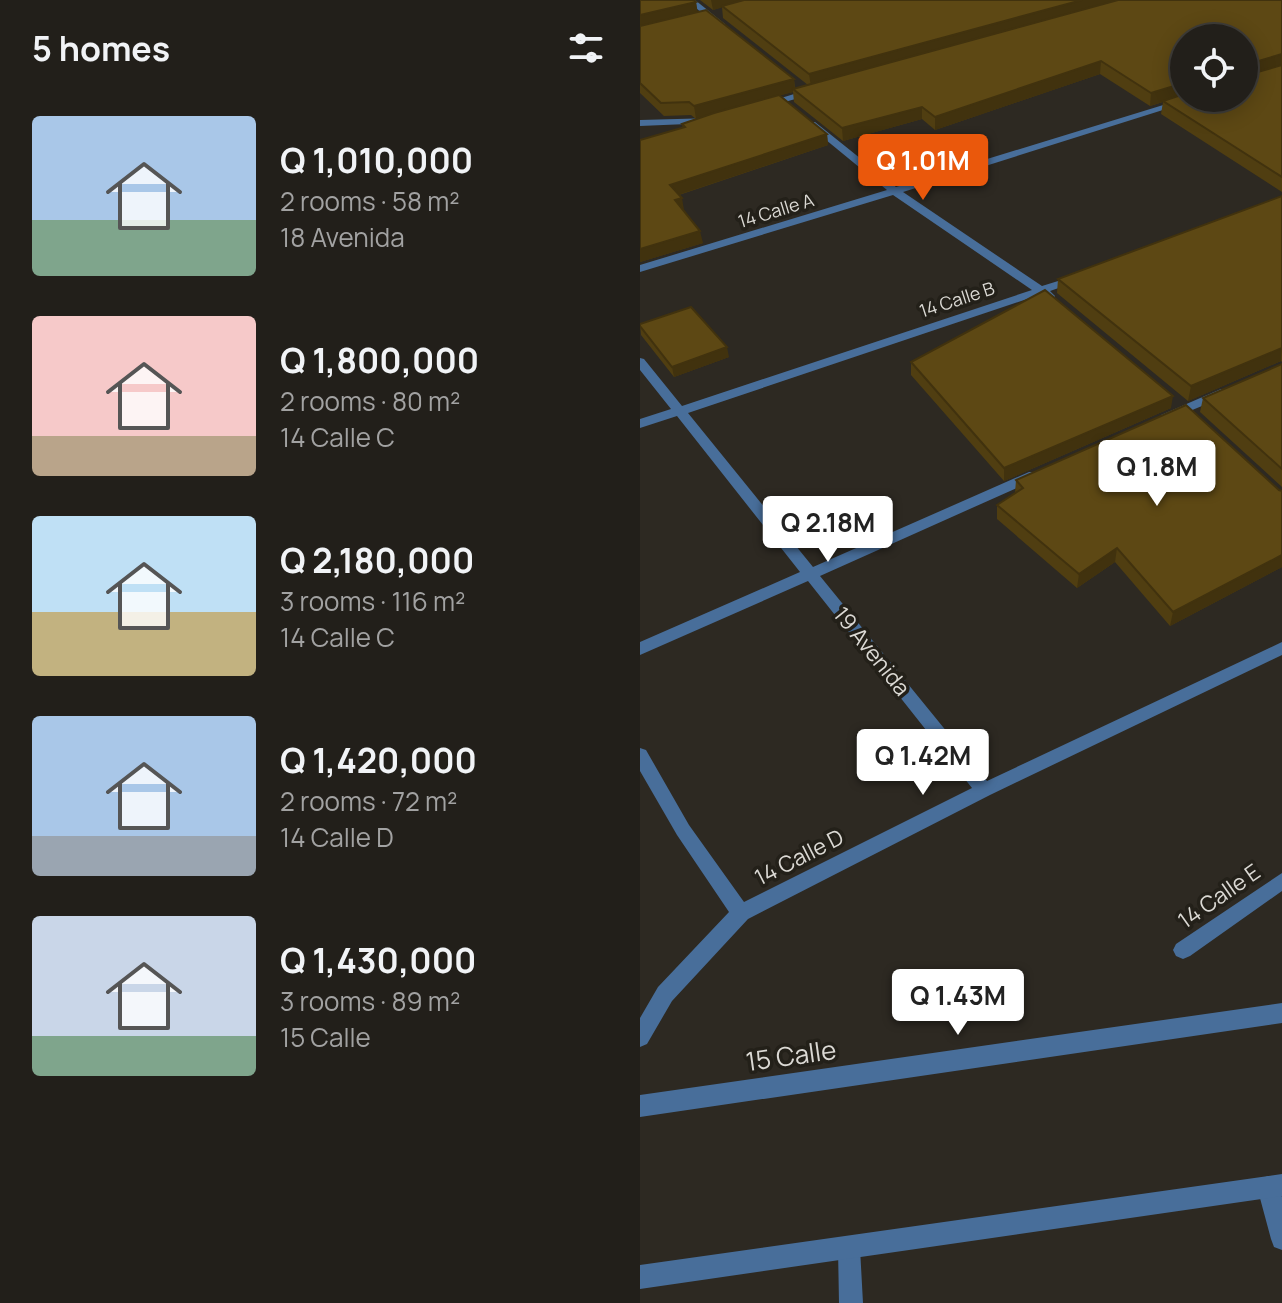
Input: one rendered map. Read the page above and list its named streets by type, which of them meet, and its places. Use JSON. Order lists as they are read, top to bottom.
{
  "streets": {
    "street": [
      "14 Calle A",
      "14 Calle B",
      "19 Avenida",
      "14 Calle D",
      "14 Calle E",
      "15 Calle"
    ]
  },
  "crossings": [
    ["14 Calle B", "19 Avenida"],
    ["19 Avenida", "14 Calle D"]
  ],
  "page": {
    "heading": "5 homes",
    "list": [
      {
        "name": "Q 1,010,000",
        "note": "2 rooms · 58 m² · 18 Avenida"
      },
      {
        "name": "Q 1,800,000",
        "note": "2 rooms · 80 m² · 14 Calle C"
      },
      {
        "name": "Q 2,180,000",
        "note": "3 rooms · 116 m² · 14 Calle C"
      },
      {
        "name": "Q 1,420,000",
        "note": "2 rooms · 72 m² · 14 Calle D"
      },
      {
        "name": "Q 1,430,000",
        "note": "3 rooms · 89 m² · 15 Calle"
      }
    ],
    "price": [
      "Q 1.01M",
      "Q 1.8M",
      "Q 2.18M",
      "Q 1.42M",
      "Q 1.43M"
    ]
  }
}
